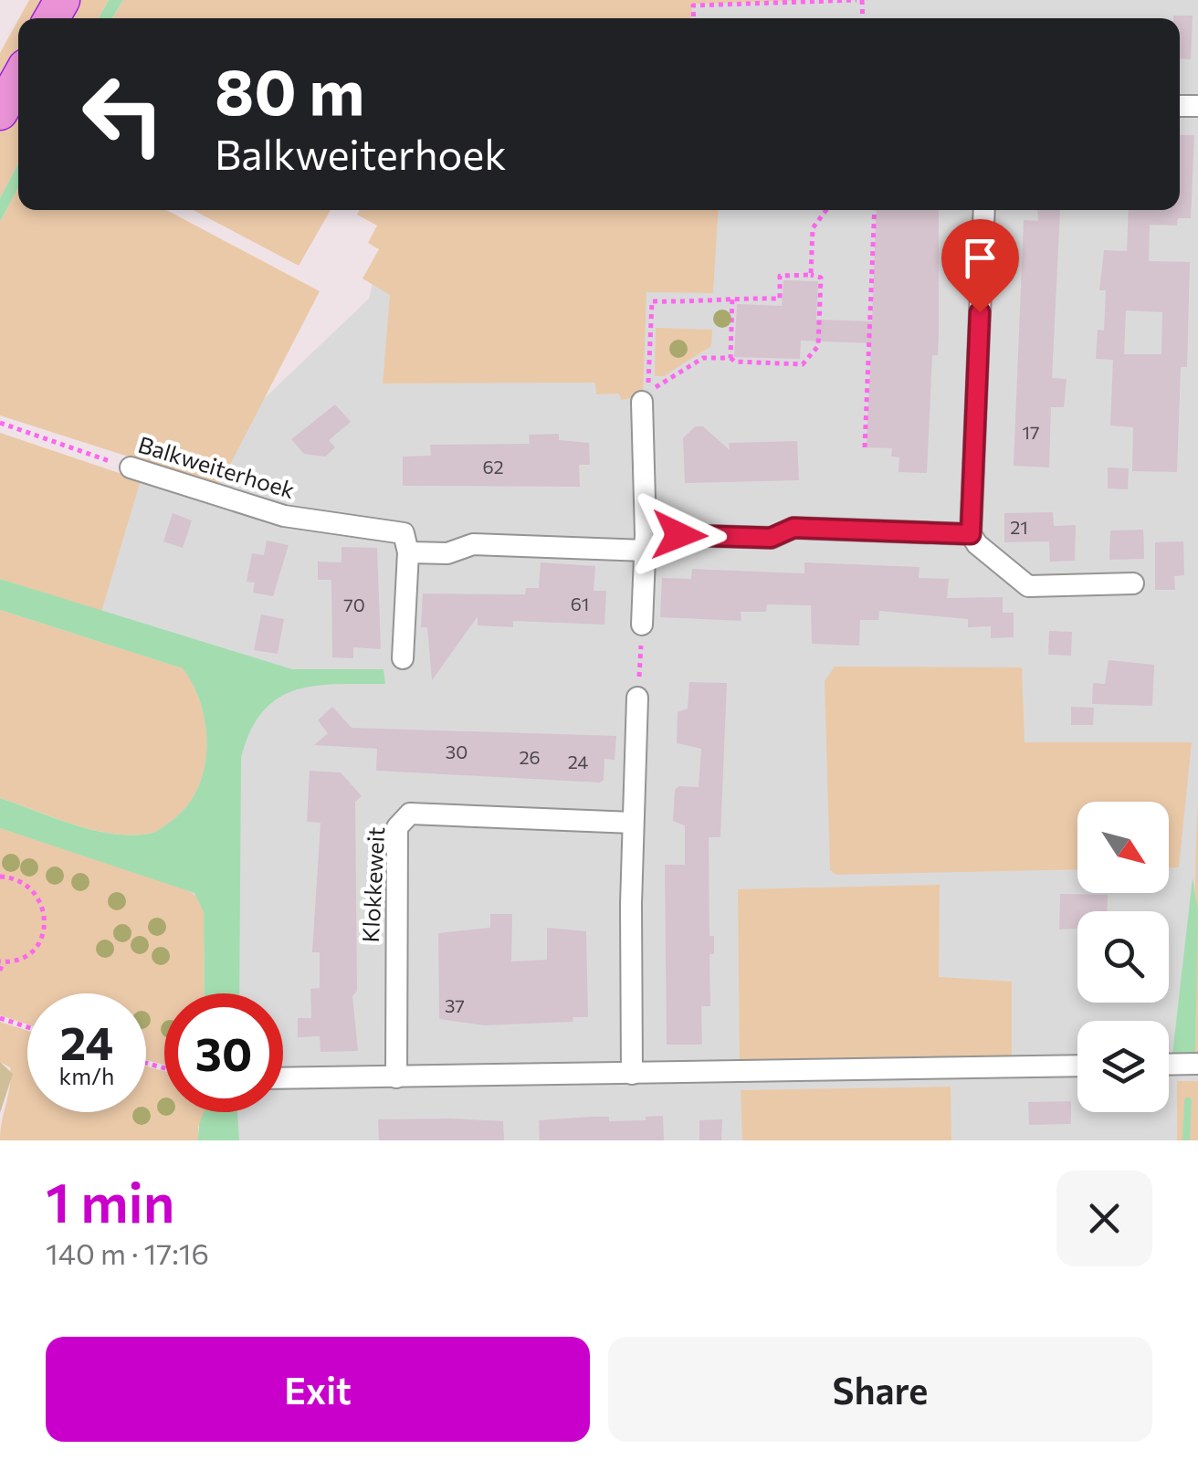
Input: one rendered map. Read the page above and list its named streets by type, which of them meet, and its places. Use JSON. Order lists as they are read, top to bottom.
{
  "streets": {
    "street": ["Balkweiterhoek", "Klokkeweit"]
  },
  "house_numbers": [
    "17",
    "62",
    "21",
    "61",
    "70",
    "30",
    "26",
    "24",
    "37"
  ],
  "north": "bottom right",
  "page": {
    "turn": ["80 m", "Balkweiterhoek"],
    "speed": "24 km/h",
    "limit": "30",
    "heading": ["1 min", "140 m · 17:16"],
    "buttons": ["Exit", "Share"]
  }
}
